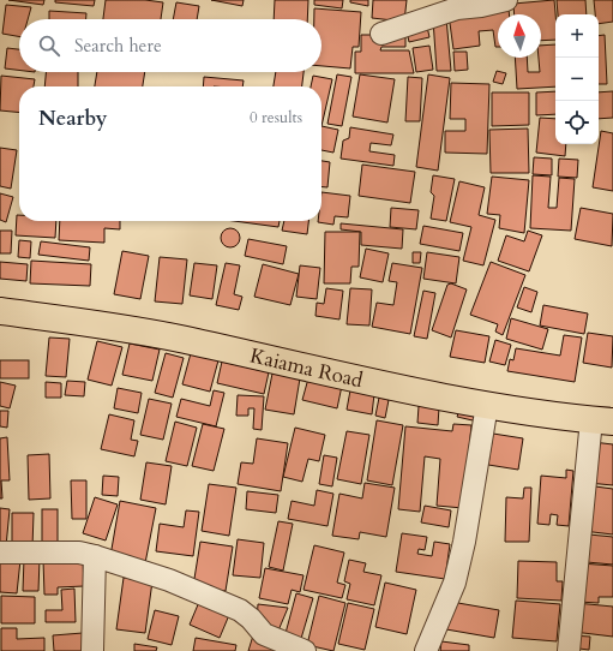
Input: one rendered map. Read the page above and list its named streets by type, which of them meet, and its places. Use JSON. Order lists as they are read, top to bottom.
{
  "streets": {
    "highway": ["Kaiama Road"]
  },
  "north": "top",
  "page": {
    "map_buttons": ["+", "−"],
    "search": "Search here",
    "heading": ["Nearby", "0 results"]
  }
}
